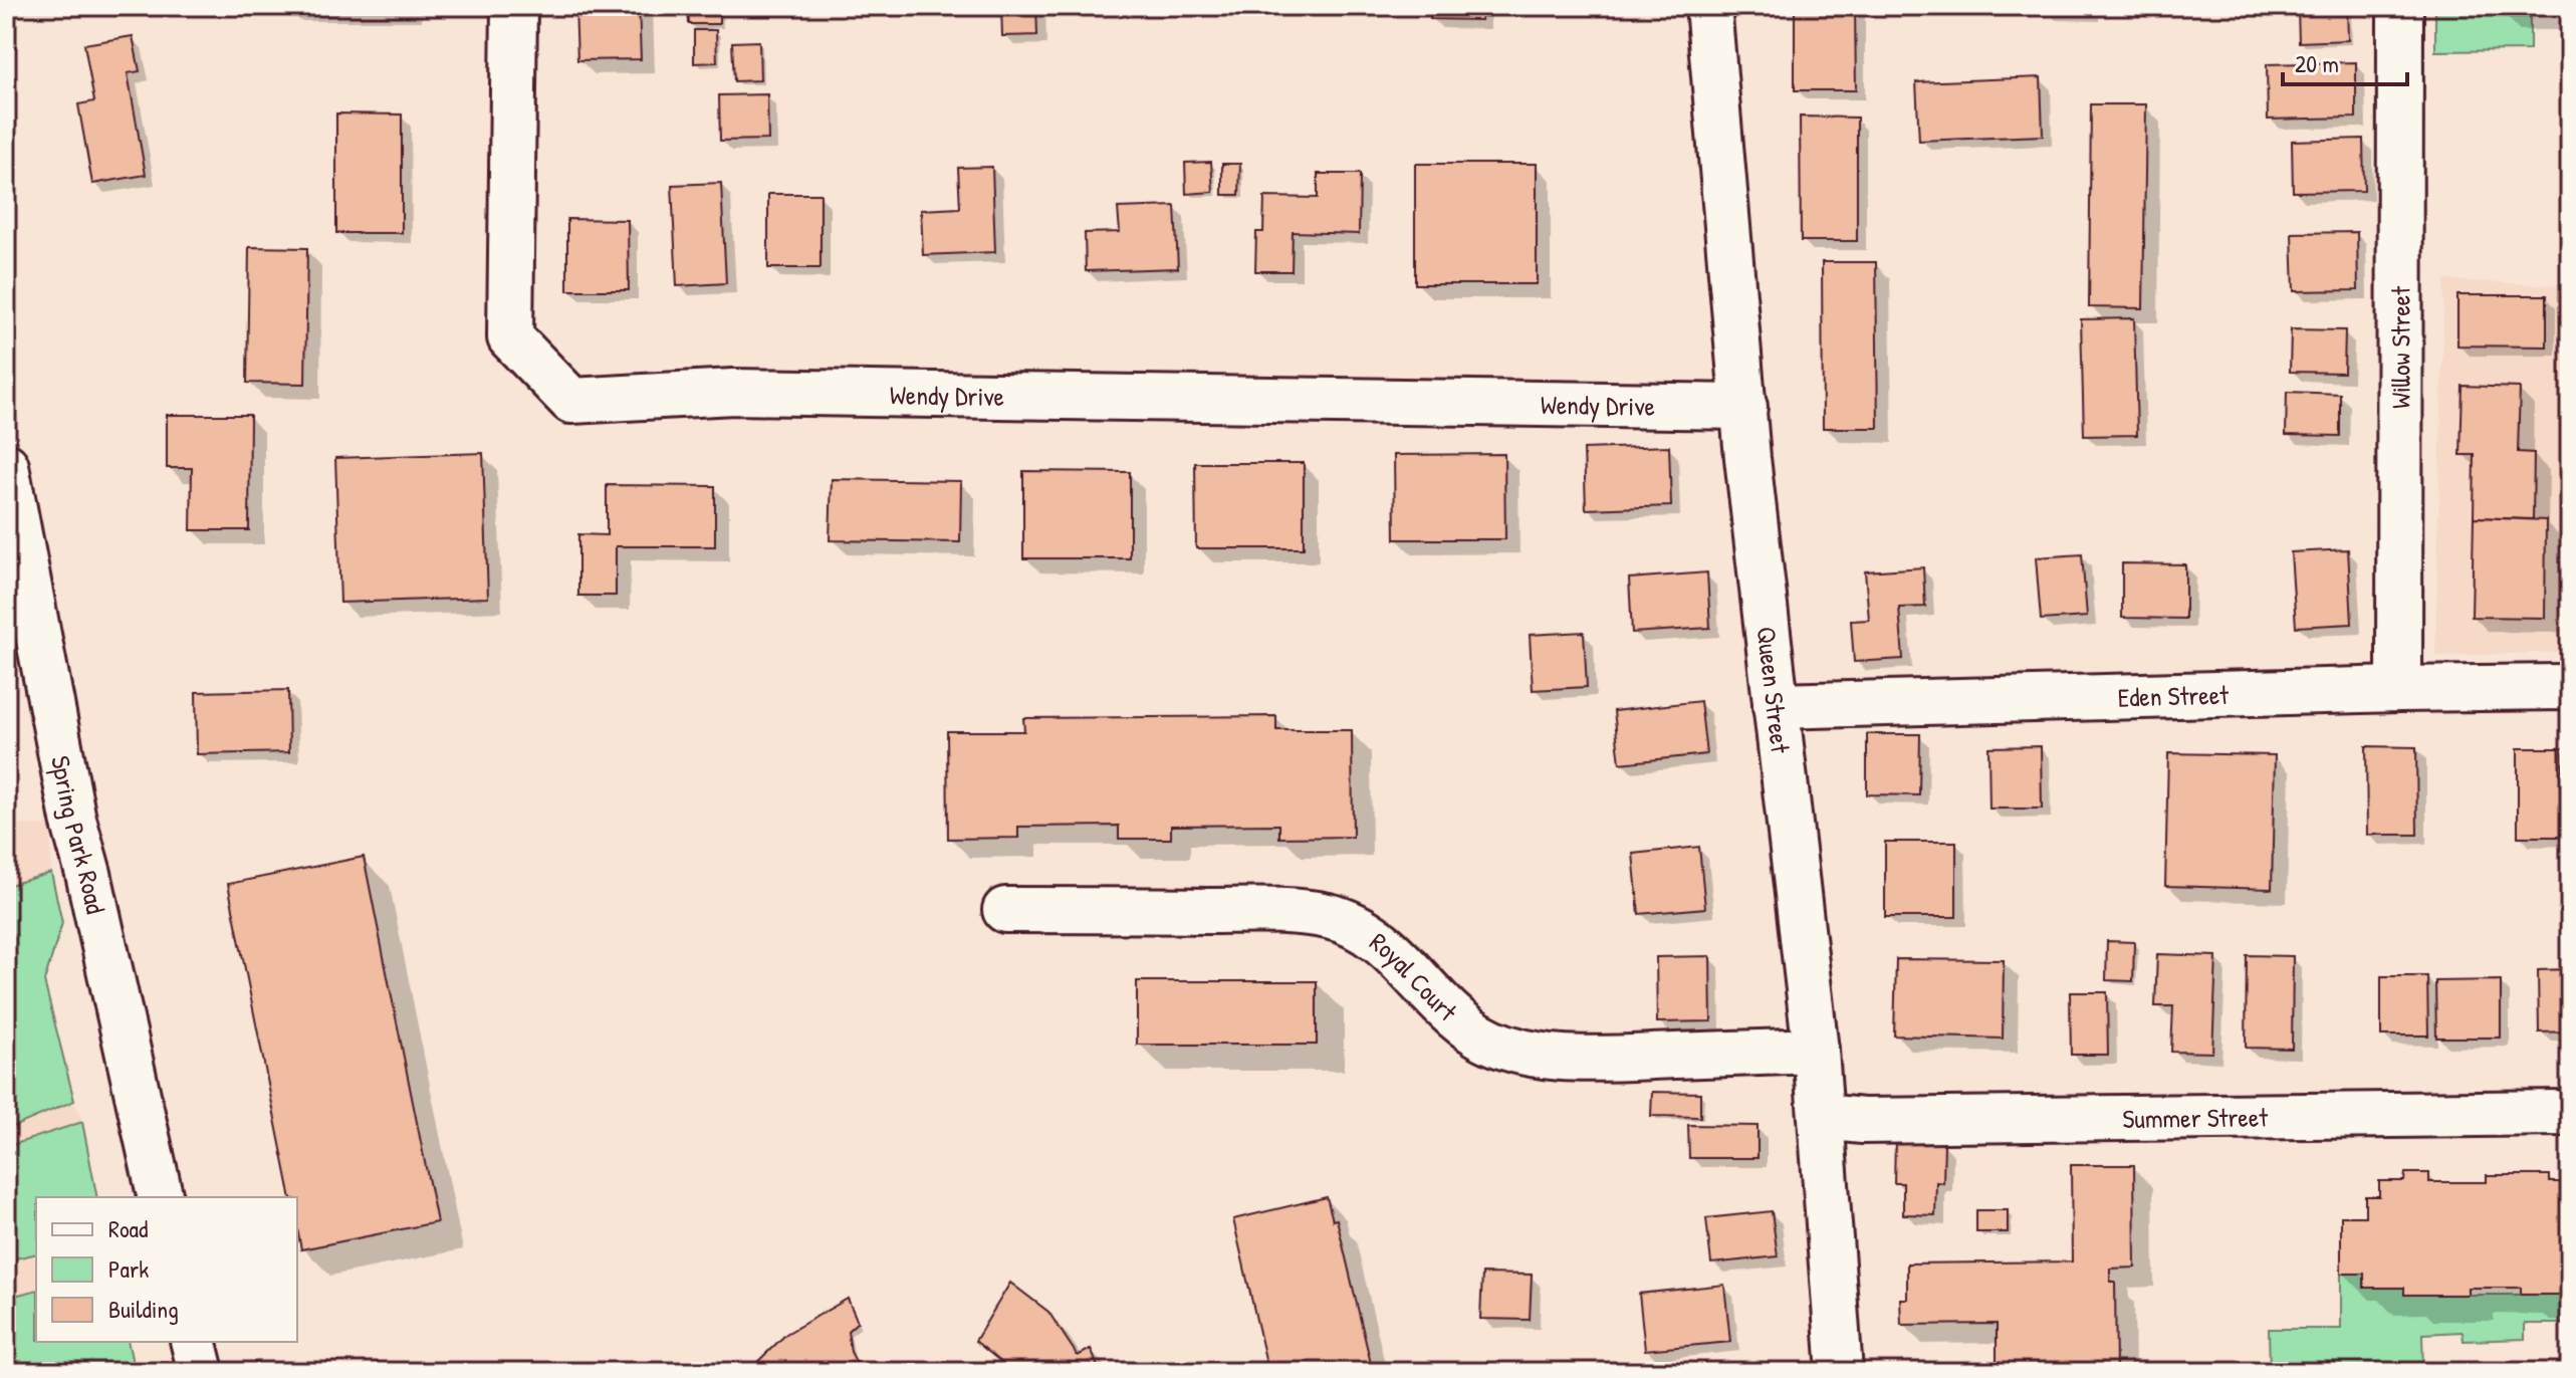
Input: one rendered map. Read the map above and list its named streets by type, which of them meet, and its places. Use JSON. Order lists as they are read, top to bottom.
{
  "streets": {
    "street": [
      "Willow Street",
      "Wendy Drive",
      "Queen Street",
      "Eden Street",
      "Spring Park Road",
      "Royal Court",
      "Summer Street"
    ]
  },
  "crossings": [
    ["Willow Street", "Eden Street"],
    ["Wendy Drive", "Queen Street"],
    ["Queen Street", "Eden Street"],
    ["Queen Street", "Royal Court"],
    ["Queen Street", "Summer Street"]
  ],
  "legend": ["Road", "Park", "Building"],
  "scale_bar": "20 m"
}
